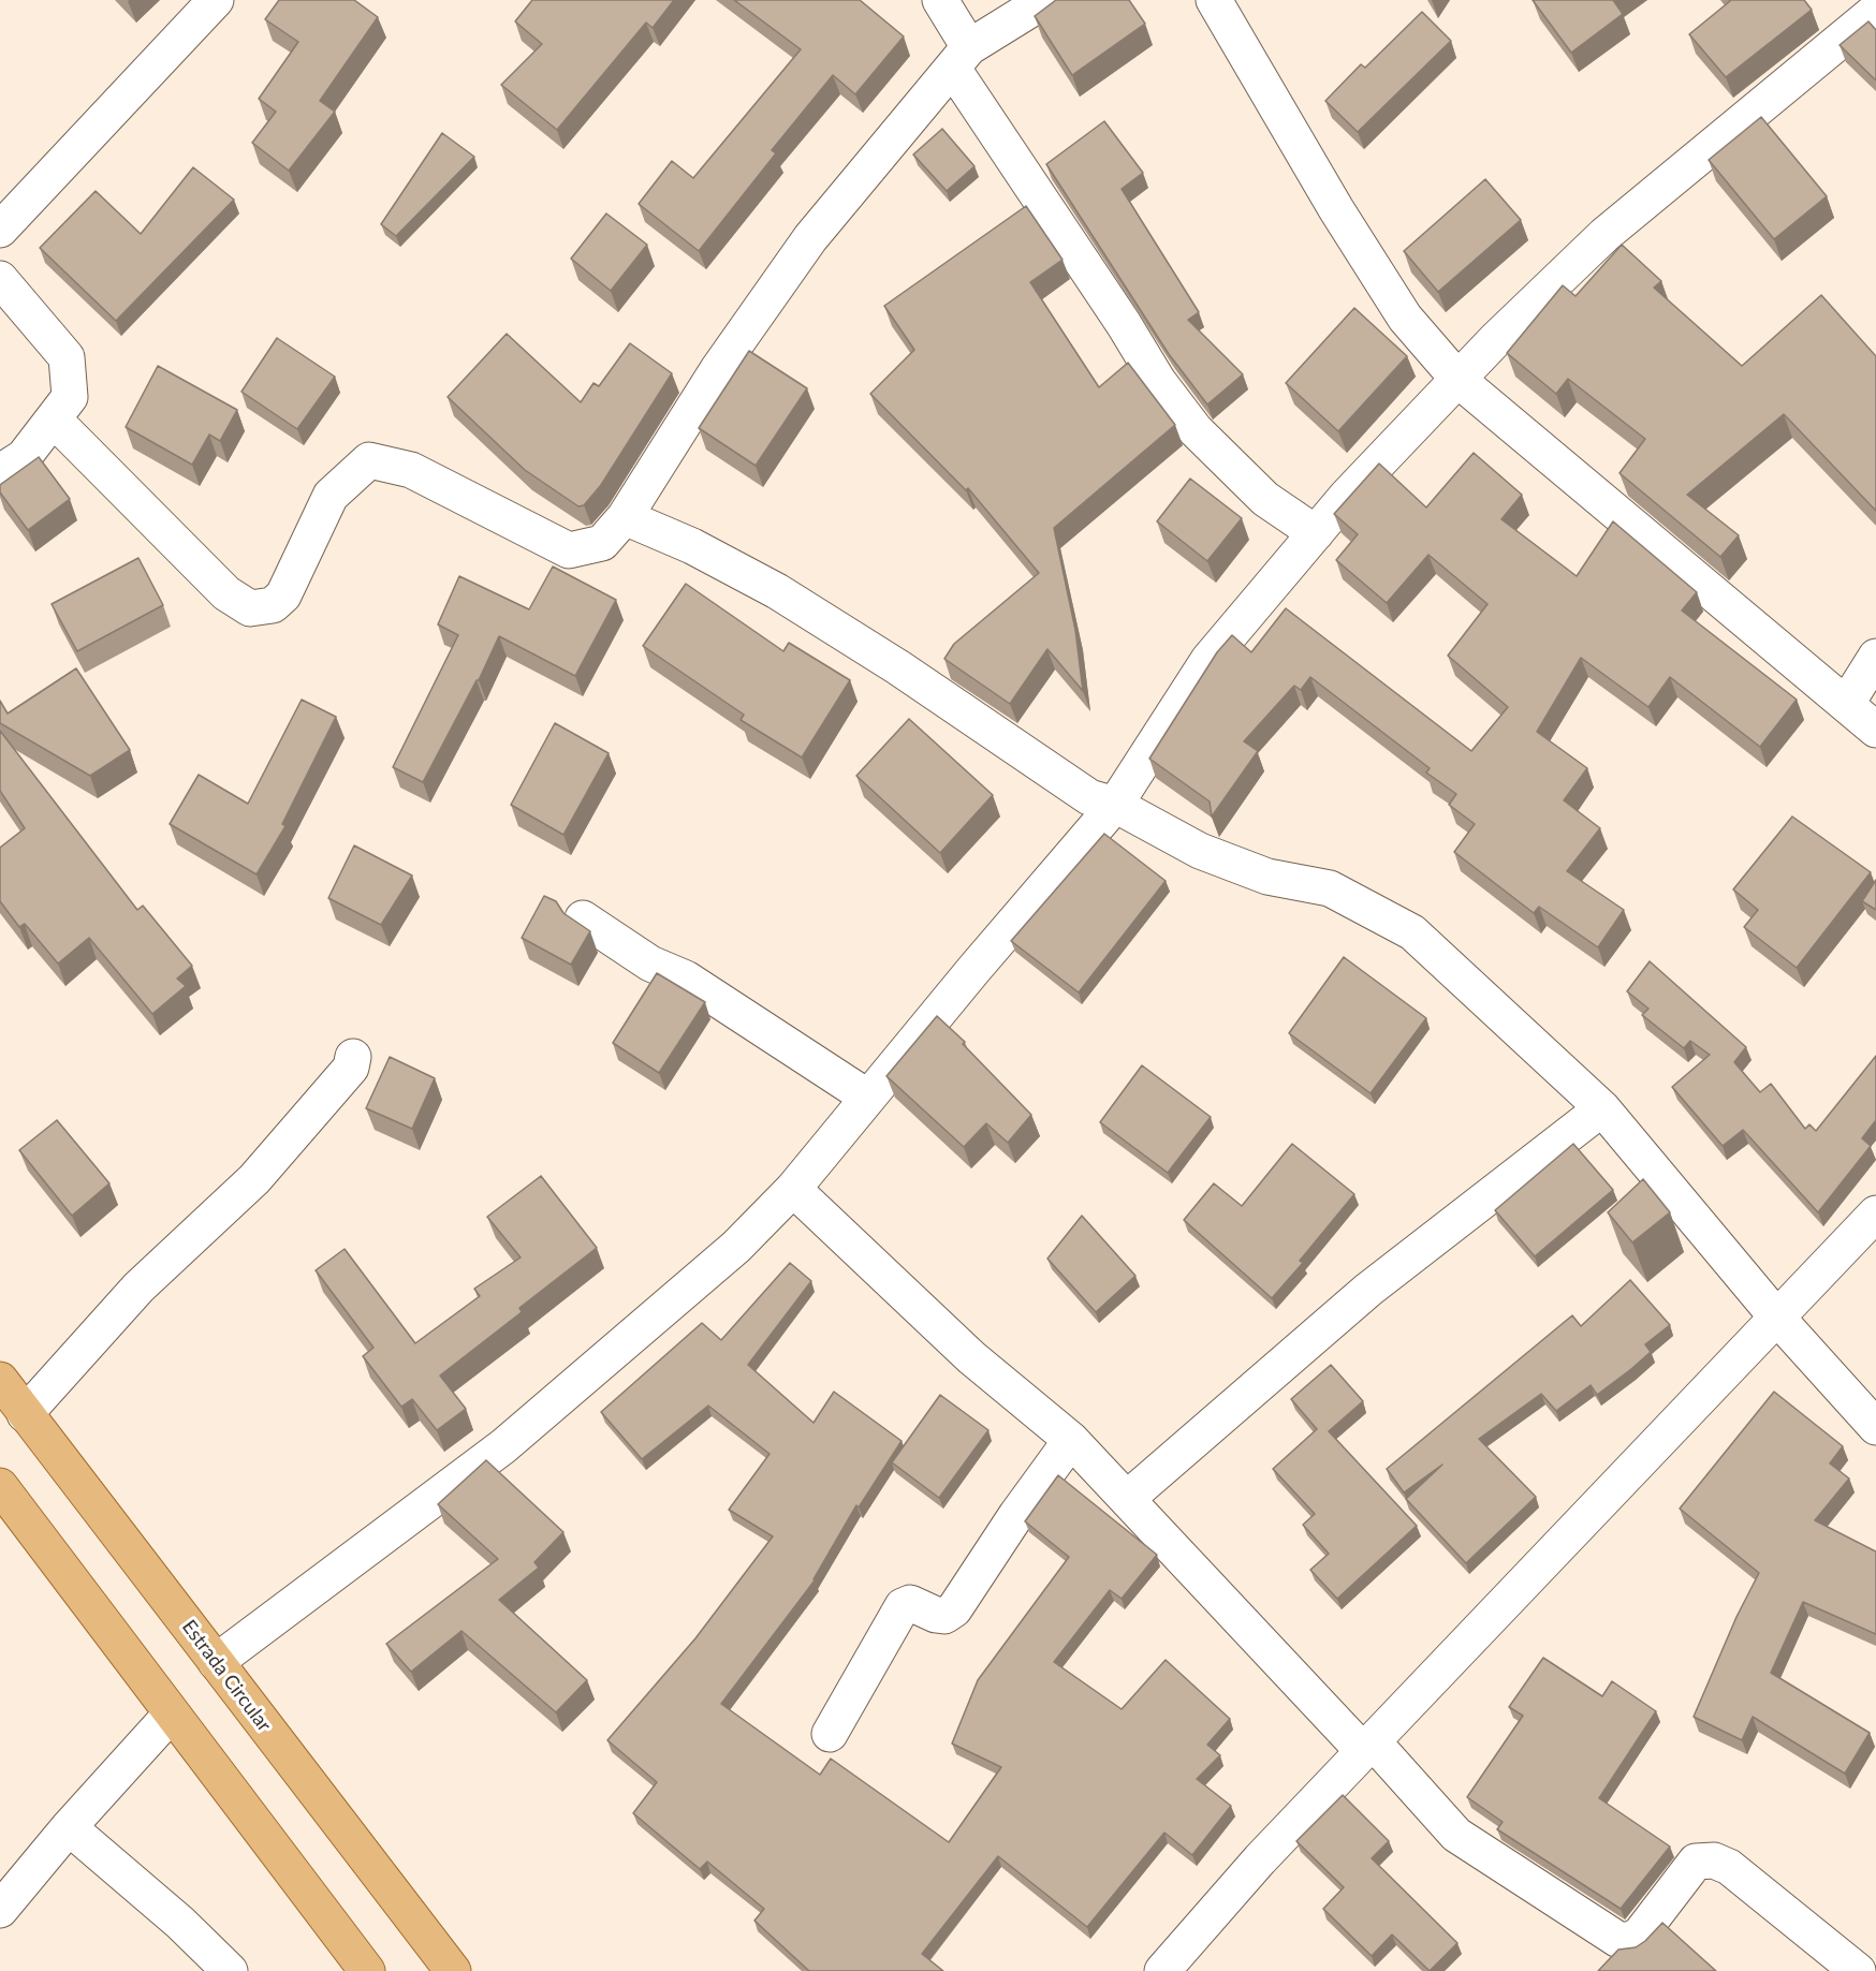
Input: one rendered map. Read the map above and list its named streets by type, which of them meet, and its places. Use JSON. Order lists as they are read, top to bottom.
{
  "streets": {
    "main road": ["Estrada Circular"]
  }
}
